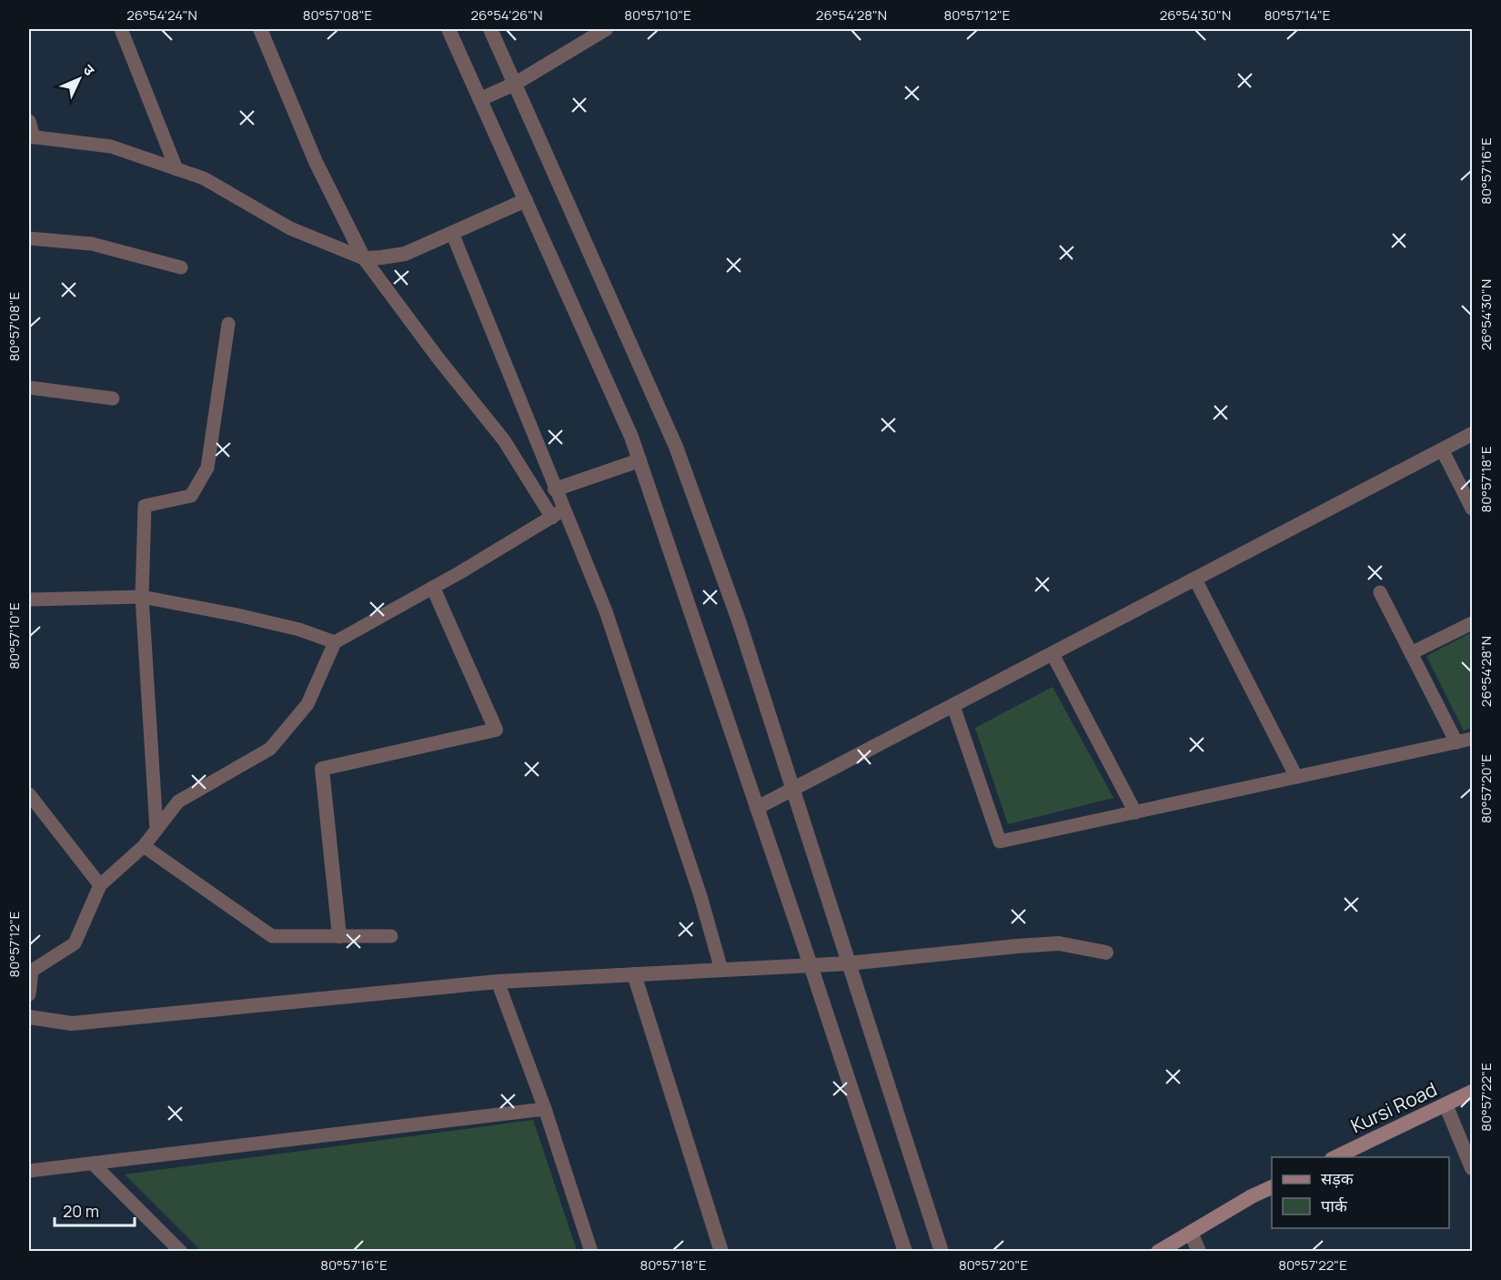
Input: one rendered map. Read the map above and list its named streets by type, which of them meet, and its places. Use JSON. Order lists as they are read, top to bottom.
{
  "streets": {
    "main road": ["Kursi Road"]
  },
  "legend": ["सड़क", "पार्क"],
  "scale_bar": "20 m",
  "north": "top right",
  "coordinates": [
    "26°54'24\"N",
    "80°57'08\"E",
    "26°54'26\"N",
    "80°57'10\"E",
    "26°54'28\"N",
    "80°57'12\"E",
    "26°54'30\"N",
    "80°57'14\"E",
    "80°57'16\"E",
    "80°57'18\"E",
    "80°57'20\"E",
    "80°57'22\"E"
  ]
}
